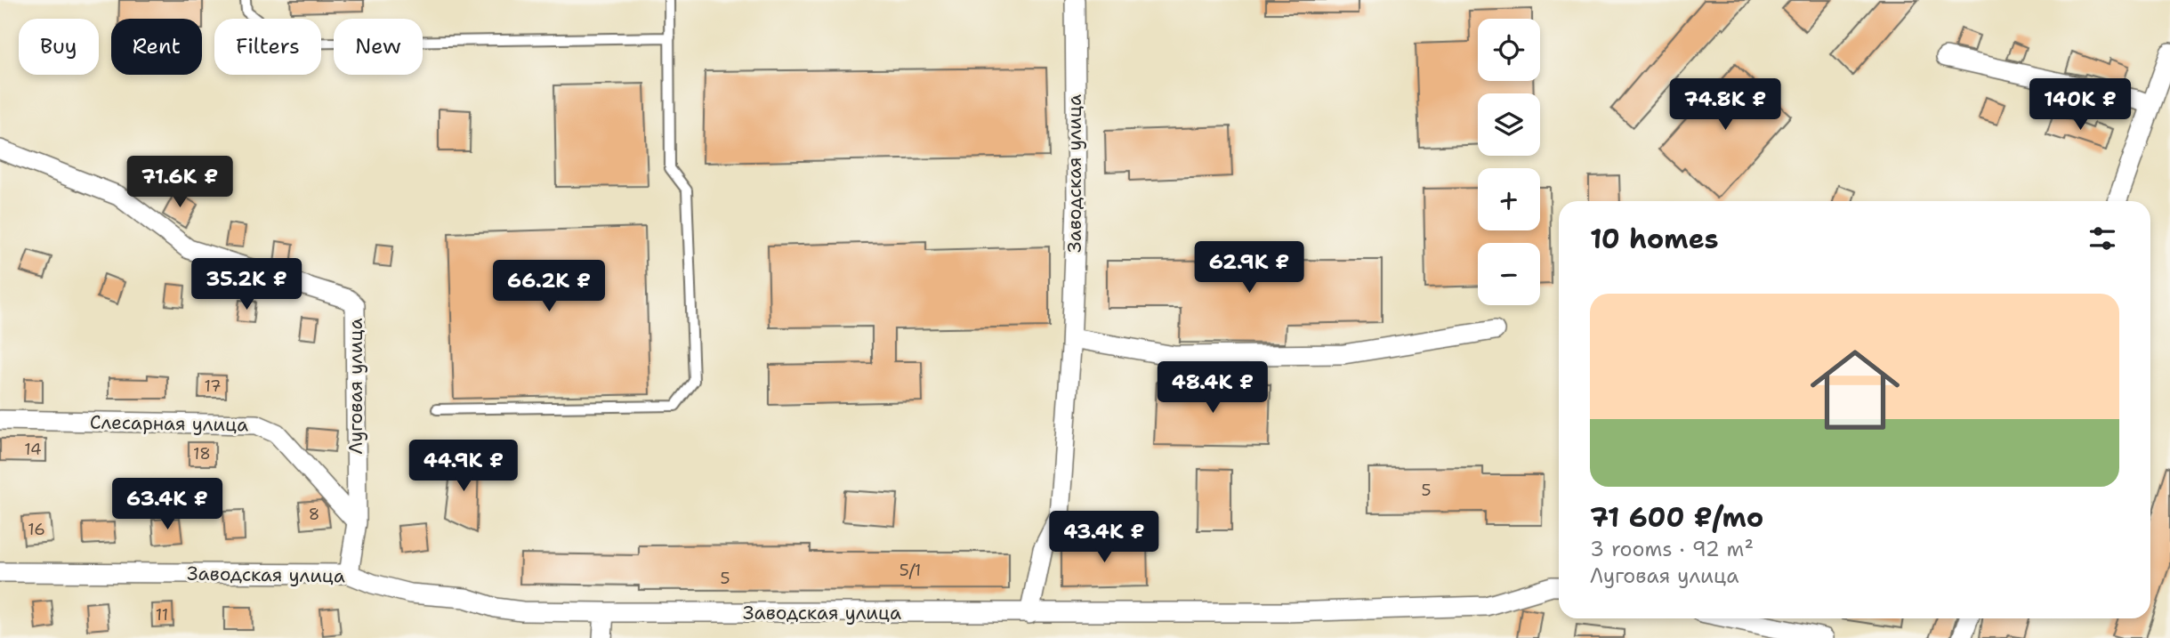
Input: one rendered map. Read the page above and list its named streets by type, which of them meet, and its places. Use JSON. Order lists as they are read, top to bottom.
{
  "streets": {
    "street": ["Заводская улица", "Луговая улица", "Слесарная улица"]
  },
  "crossings": [
    ["Луговая улица", "Слесарная улица"]
  ],
  "house_numbers": [
    "17",
    "14",
    "18",
    "5",
    "8",
    "16",
    "5/1",
    "5",
    "11"
  ],
  "page": {
    "map_buttons": ["+", "−"],
    "chip": [
      "Buy",
      "Rent",
      "Filters",
      "New"
    ],
    "price": [
      "74.8K ₽",
      "140K ₽",
      "71.6K ₽",
      "62.9K ₽",
      "35.2K ₽",
      "66.2K ₽",
      "48.4K ₽",
      "44.9K ₽",
      "63.4K ₽",
      "43.4K ₽"
    ],
    "heading": "10 homes",
    "list": [
      {
        "name": "71 600 ₽/mo",
        "note": "3 rooms · 92 m² · Луговая улица"
      }
    ]
  }
}
